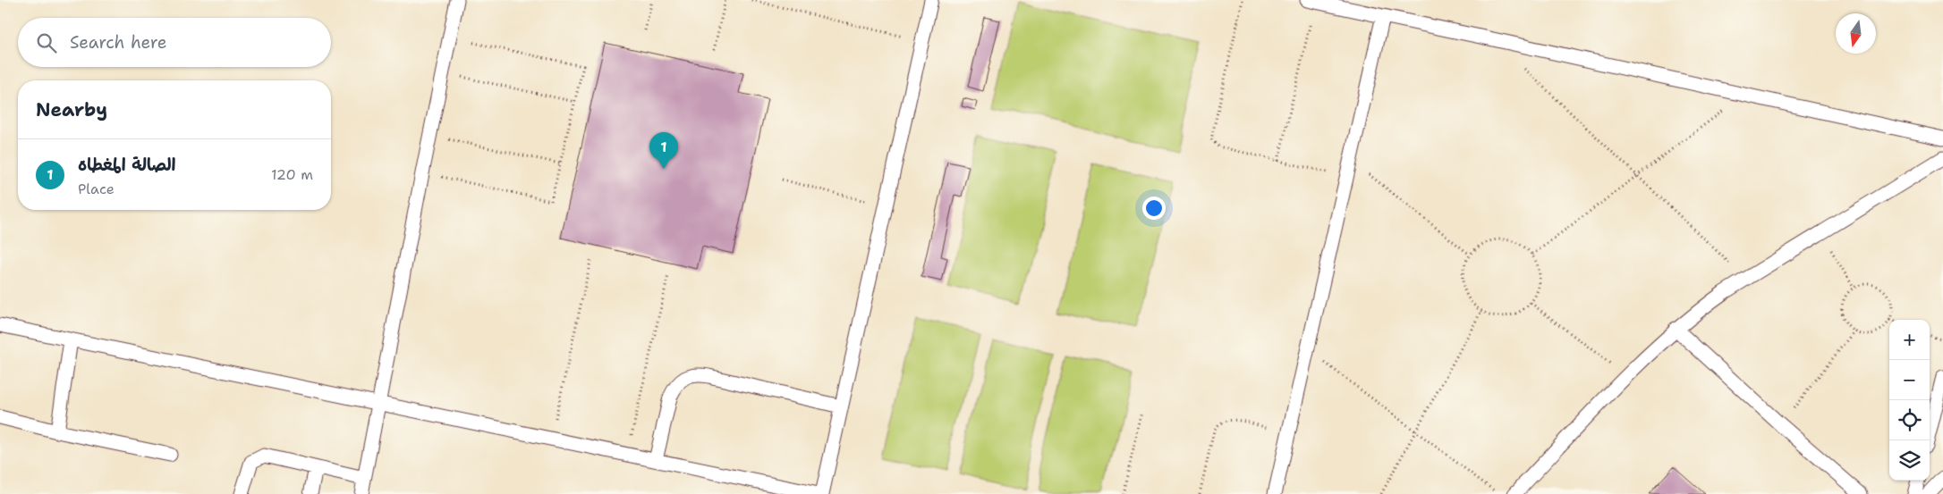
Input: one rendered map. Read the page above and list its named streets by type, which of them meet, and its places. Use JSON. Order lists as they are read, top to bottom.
{
  "north": "bottom",
  "page": {
    "search": "Search here",
    "heading": "Nearby",
    "pins": "1",
    "list": [
      {
        "mark": "1",
        "name": "الصالة المغطاه",
        "note": "Place",
        "value": "120 m"
      }
    ],
    "map_buttons": ["+", "−"]
  }
}
